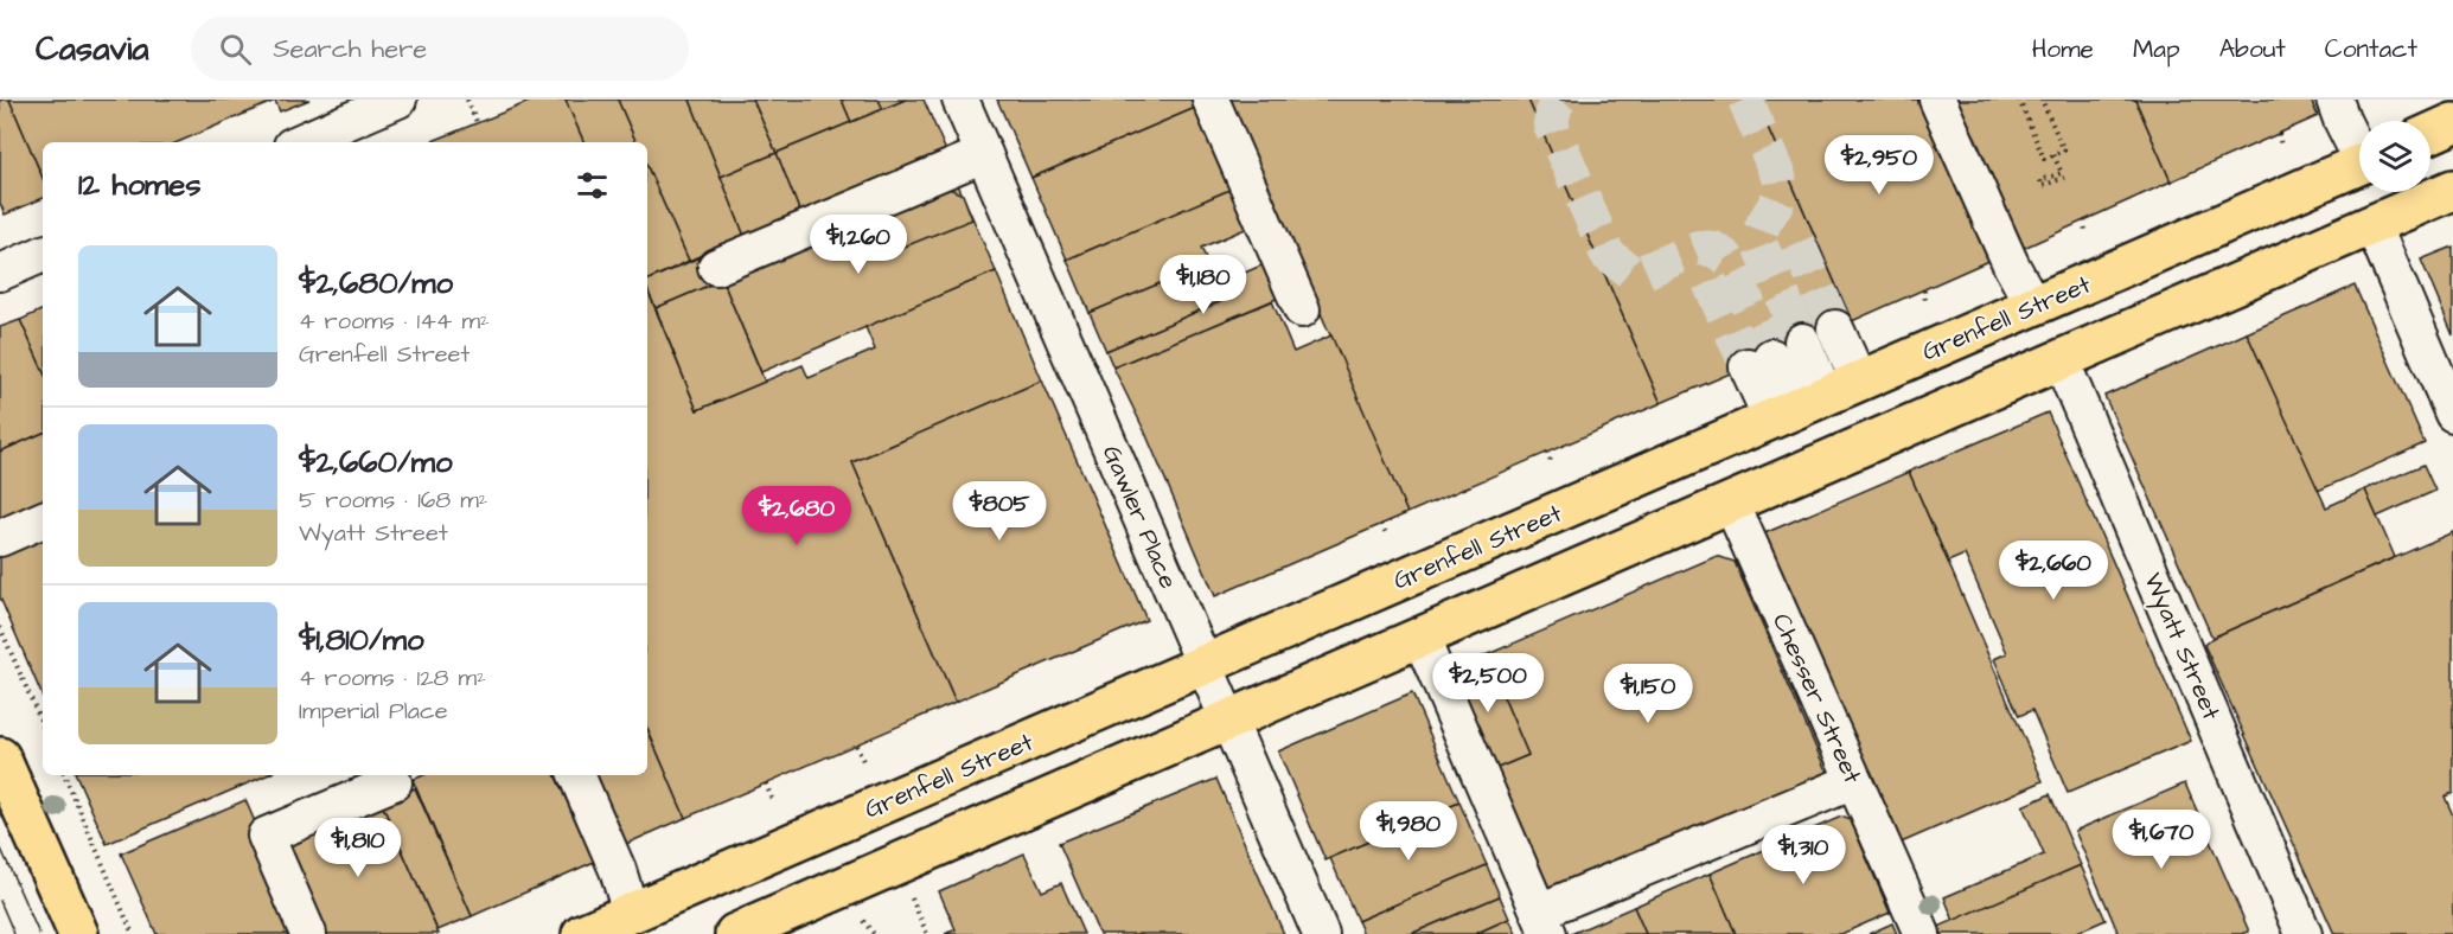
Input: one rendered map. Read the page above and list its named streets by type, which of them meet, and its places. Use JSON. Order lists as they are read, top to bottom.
{
  "streets": {
    "main road": ["Grenfell Street"],
    "street": ["Gawler Place", "Wyatt Street", "Chesser Street"]
  },
  "crossings": [
    ["Grenfell Street", "Gawler Place"]
  ],
  "page": {
    "header": "Casavia",
    "search": "Search here",
    "nav": [
      "Home",
      "Map",
      "About",
      "Contact"
    ],
    "price": [
      "$2,950",
      "$1,260",
      "$1,180",
      "$805",
      "$2,680",
      "$2,660",
      "$2,500",
      "$1,150",
      "$1,980",
      "$1,670",
      "$1,810",
      "$1,310"
    ],
    "heading": "12 homes",
    "list": [
      {
        "name": "$2,680/mo",
        "note": "4 rooms · 144 m² · Grenfell Street"
      },
      {
        "name": "$2,660/mo",
        "note": "5 rooms · 168 m² · Wyatt Street"
      },
      {
        "name": "$1,810/mo",
        "note": "4 rooms · 128 m² · Imperial Place"
      }
    ]
  }
}
